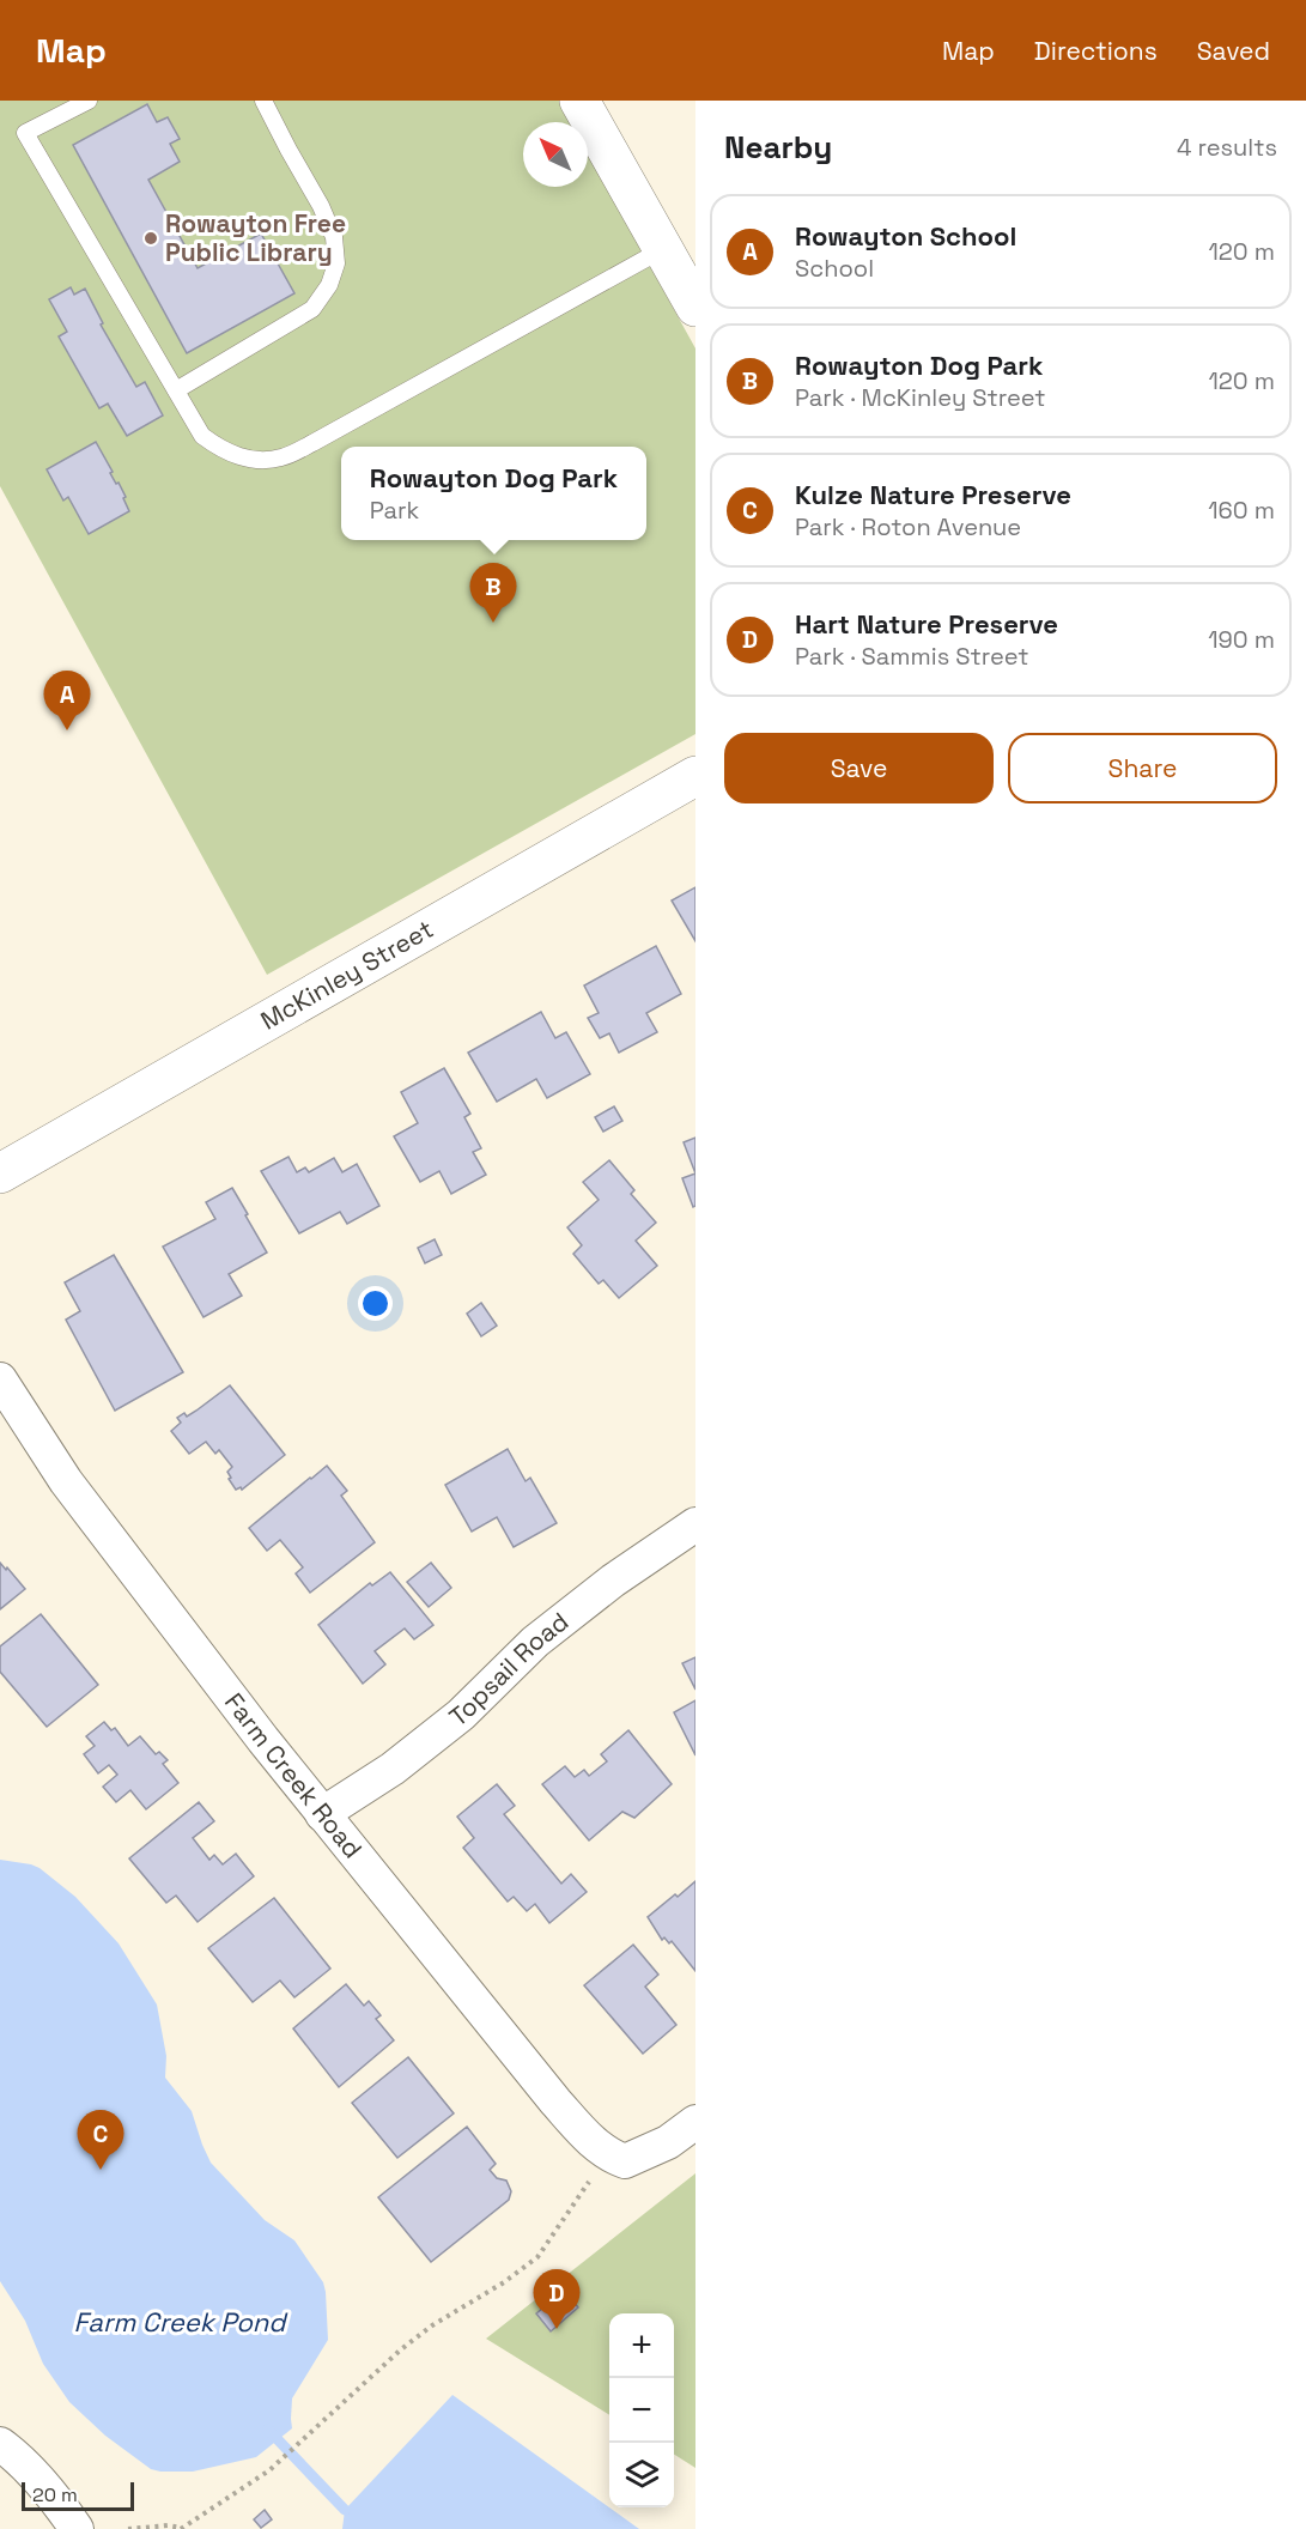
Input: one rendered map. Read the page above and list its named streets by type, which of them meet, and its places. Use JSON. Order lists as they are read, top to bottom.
{
  "streets": {
    "main road": ["McKinley Street"],
    "street": ["Topsail Road", "Farm Creek Road"]
  },
  "crossings": [
    ["Topsail Road", "Farm Creek Road"]
  ],
  "water": ["Farm Creek Pond"],
  "places": ["Rowayton Free Public Library"],
  "scale_bar": "20 m",
  "north": "top left",
  "page": {
    "header": "Map",
    "nav": ["Map", "Directions", "Saved"],
    "heading": ["Nearby", "4 results"],
    "list": [
      {
        "mark": "A",
        "name": "Rowayton School",
        "note": "School",
        "value": "120 m"
      },
      {
        "mark": "B",
        "name": "Rowayton Dog Park",
        "note": "Park · McKinley Street",
        "value": "120 m"
      },
      {
        "mark": "C",
        "name": "Kulze Nature Preserve",
        "note": "Park · Roton Avenue",
        "value": "160 m"
      },
      {
        "mark": "D",
        "name": "Hart Nature Preserve",
        "note": "Park · Sammis Street",
        "value": "190 m"
      }
    ],
    "popup": ["Rowayton Dog Park", "Park"],
    "pins": [
      "B",
      "A",
      "C",
      "D"
    ],
    "buttons": ["Save", "Share"],
    "map_buttons": ["+", "−"],
    "scale": "20 m"
  }
}
